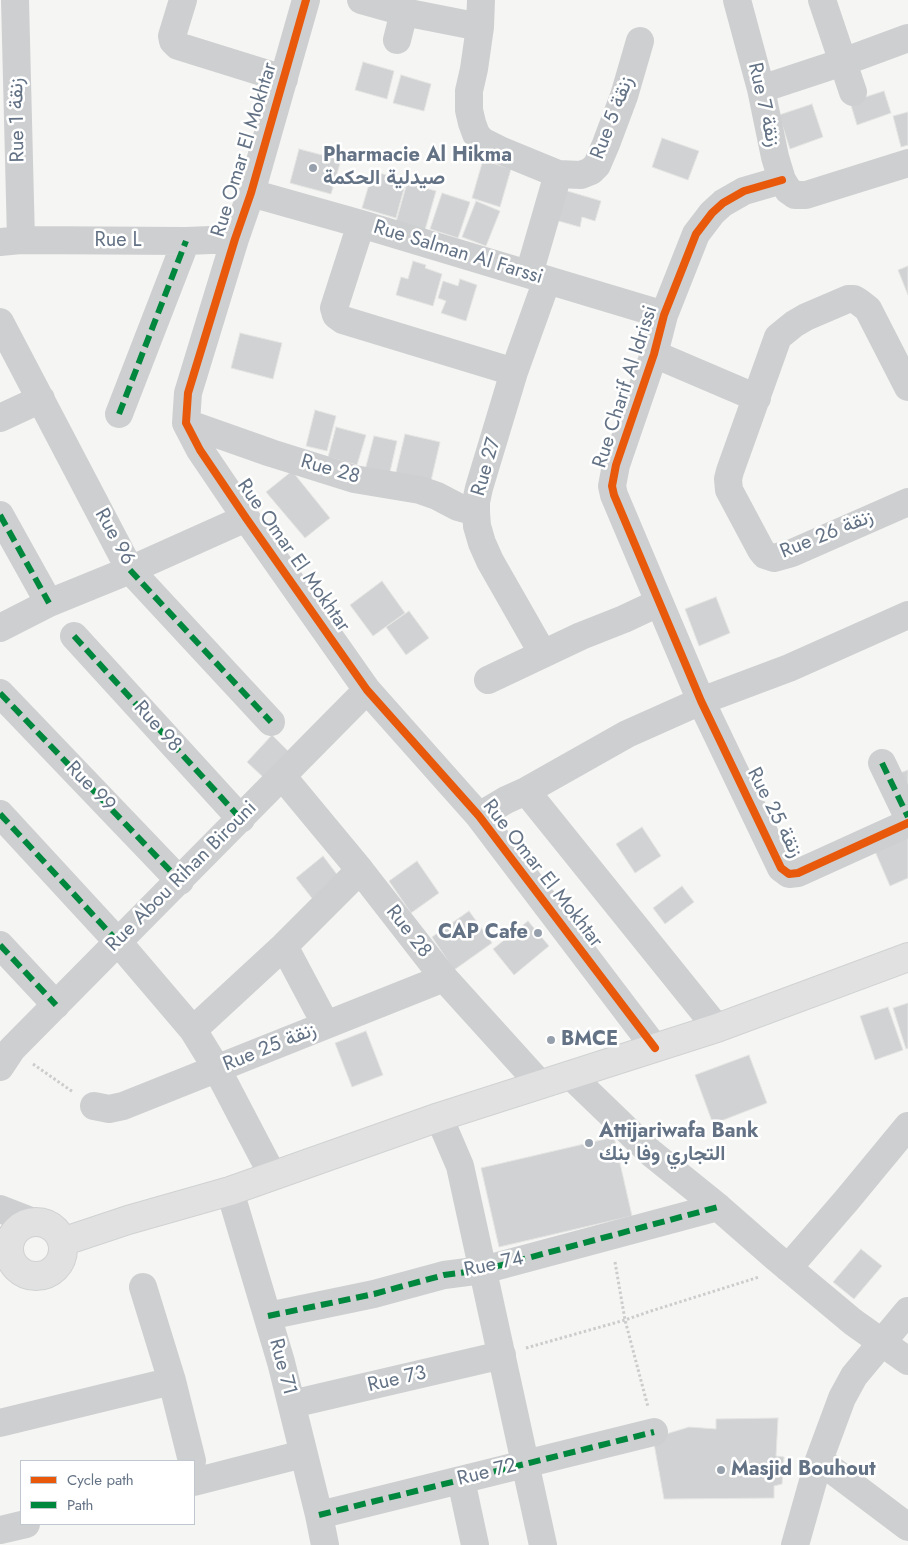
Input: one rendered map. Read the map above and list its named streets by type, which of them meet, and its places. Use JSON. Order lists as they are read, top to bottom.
{
  "streets": {
    "street": [
      "Rue 7 زنقة",
      "Rue 5 زنقة",
      "Rue 1 زنقة",
      "Rue Omar El Mokhtar",
      "Rue L",
      "Rue Salman Al Farssi",
      "Rue Charif Al Idrissi",
      "Rue 27",
      "Rue 28",
      "Rue 26 زنقة",
      "Rue 96",
      "Rue 98",
      "Rue 99",
      "Rue 25 زنقة",
      "Rue Abou Rihan Birouni",
      "Rue 74",
      "Rue 71",
      "Rue 73",
      "Rue 72"
    ]
  },
  "crossings": [
    ["Rue 7 زنقة", "Rue Charif Al Idrissi"],
    ["Rue 5 زنقة", "Rue 27"],
    ["Rue 1 زنقة", "Rue L"],
    ["Rue Omar El Mokhtar", "Rue L"],
    ["Rue Omar El Mokhtar", "Rue Salman Al Farssi"],
    ["Rue Omar El Mokhtar", "Rue 28"],
    ["Rue Omar El Mokhtar", "Rue Abou Rihan Birouni"],
    ["Rue Salman Al Farssi", "Rue Charif Al Idrissi"],
    ["Rue Salman Al Farssi", "Rue 27"],
    ["Rue Charif Al Idrissi", "Rue 25 زنقة"],
    ["Rue 27", "Rue 28"],
    ["Rue 28", "Rue 25 زنقة"],
    ["Rue 28", "Rue Abou Rihan Birouni"],
    ["Rue 98", "Rue Abou Rihan Birouni"],
    ["Rue 99", "Rue Abou Rihan Birouni"],
    ["Rue 74", "Rue 71"],
    ["Rue 71", "Rue 73"],
    ["Rue 71", "Rue 72"]
  ],
  "places": [
    "Pharmacie Al Hikma صيدلية الحكمة",
    "CAP Cafe",
    "BMCE",
    "Attijariwafa Bank التجاري وفا بنك",
    "Masjid Bouhout"
  ],
  "legend": ["Cycle path", "Path"]
}
